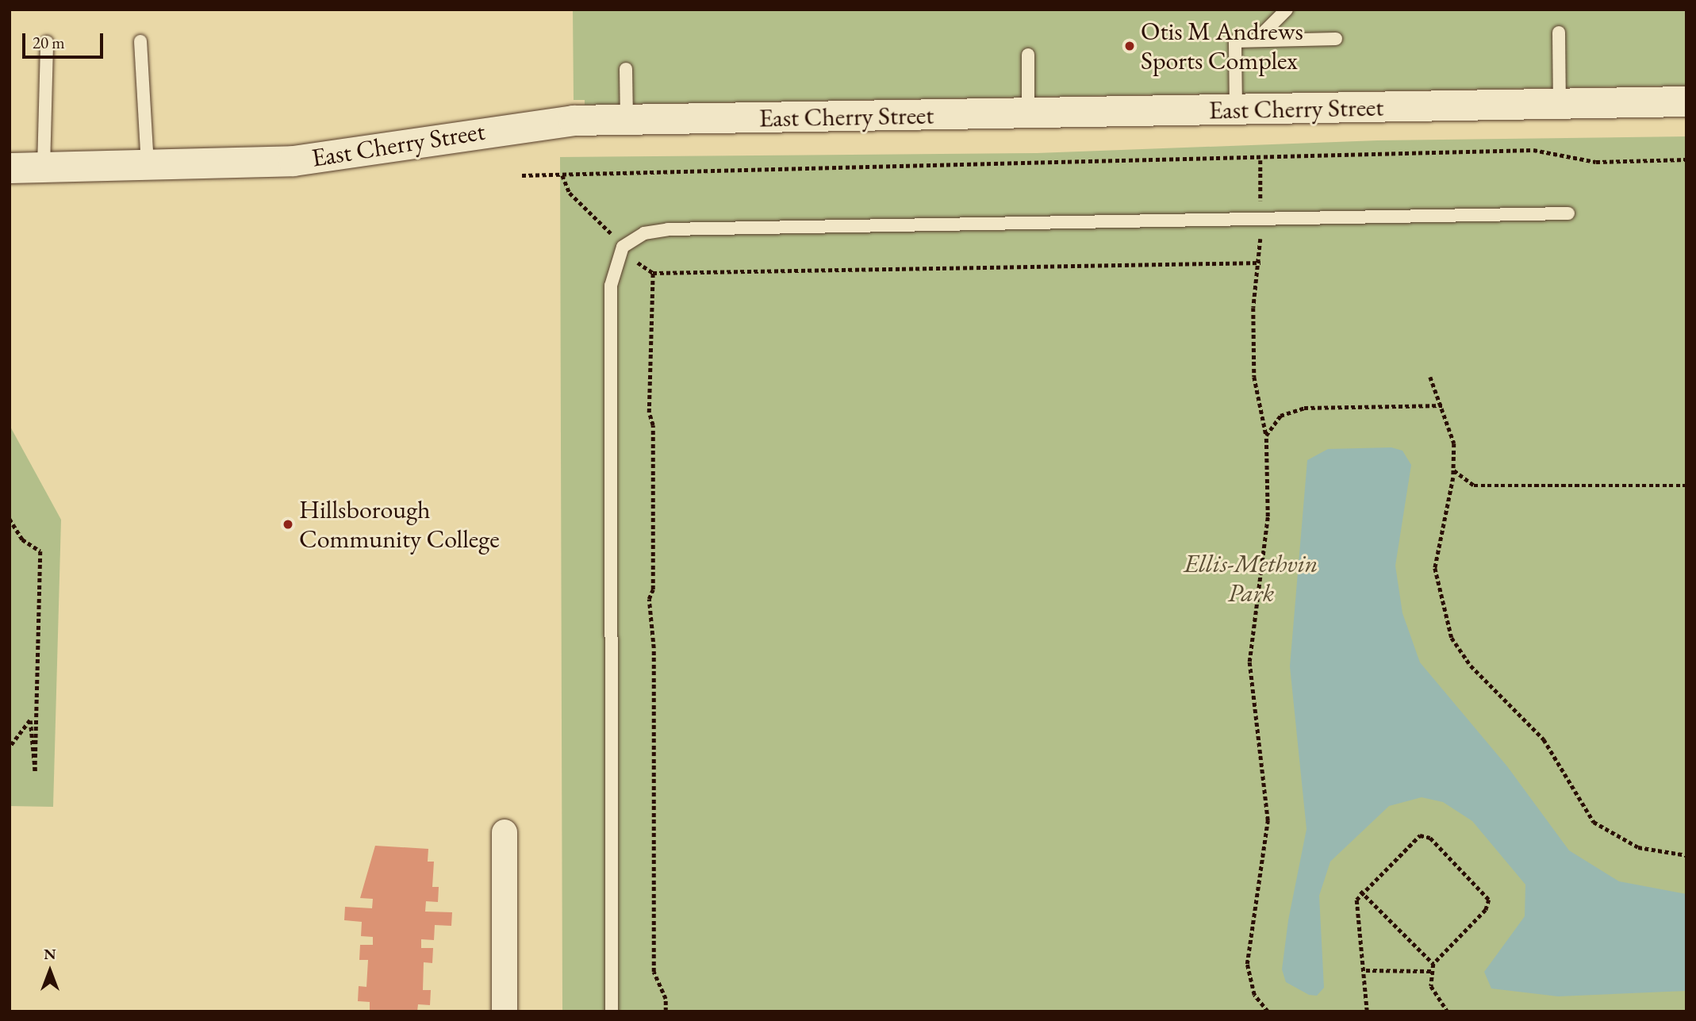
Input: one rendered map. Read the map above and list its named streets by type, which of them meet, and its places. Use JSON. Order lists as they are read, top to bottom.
{
  "streets": {
    "street": ["East Cherry Street"]
  },
  "parks": ["Ellis-Methvin Park"],
  "places": ["Otis M Andrews Sports Complex", "Hillsborough Community College"],
  "scale_bar": "20 m",
  "north": "top"
}
